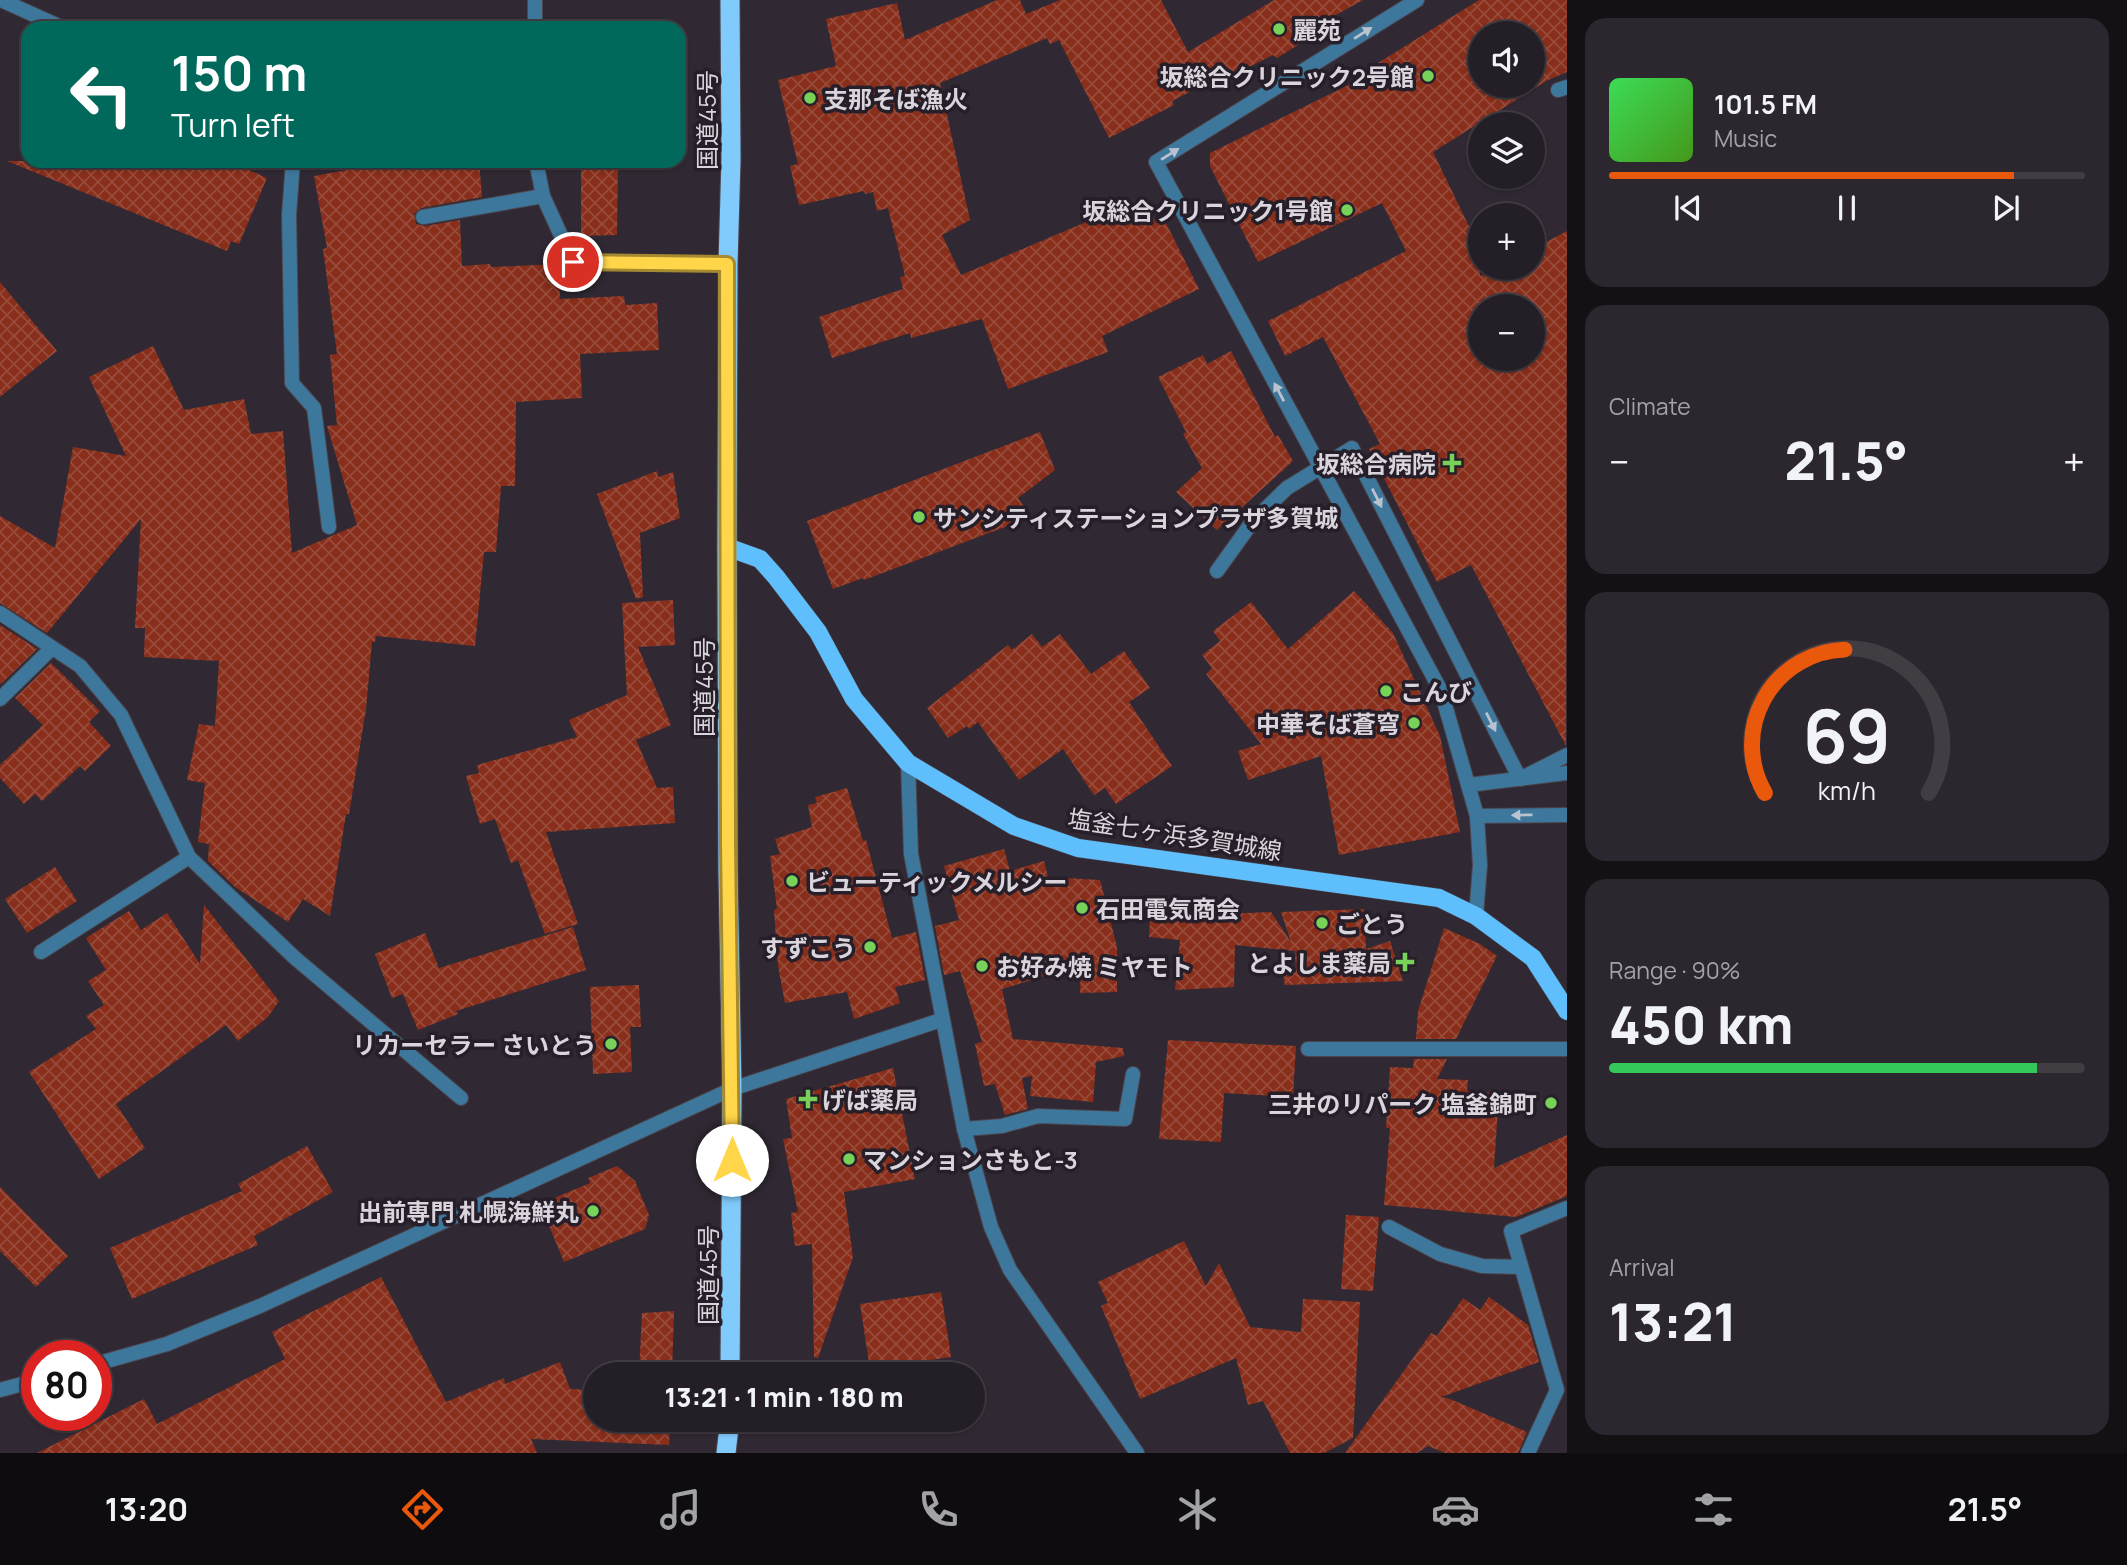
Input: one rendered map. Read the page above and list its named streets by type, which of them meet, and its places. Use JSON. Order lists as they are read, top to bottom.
{
  "streets": {
    "highway": ["国道45号"],
    "main road": ["塩釜七ヶ浜多賀城線"]
  },
  "crossings": [
    ["国道45号", "塩釜七ヶ浜多賀城線"]
  ],
  "places": {
    "other": [
      "麗苑",
      "坂総合クリニック2号館",
      "支那そば漁火",
      "坂総合クリニック1号館",
      "サンシティステーションプラザ多賀城",
      "こんび",
      "中華そば蒼穹",
      "ビューティックメルシー",
      "石田電気商会",
      "ごとう",
      "すずこう",
      "お好み焼 ミヤモト",
      "リカーセラー さいとう",
      "三井のリパーク 塩釜錦町",
      "マンションさもと-3",
      "出前専門 札幌海鮮丸"
    ],
    "health": ["坂総合病院", "とよしま薬局", "げば薬局"]
  },
  "page": {
    "map_buttons": ["+", "−"],
    "turn": ["150 m", "Turn left"],
    "song": ["101.5 FM", "Music"],
    "tile": [
      "Climate",
      ["Range · 90%", "450 km"],
      ["Arrival", "13:21"]
    ],
    "heat": ["−", "21.5°", "+"],
    "limit": "80",
    "trip": "13:21 · 1 min · 180 m",
    "tabs": ["13:20", "21.5°"],
    "gauge": ["69", "km/h"]
  }
}
